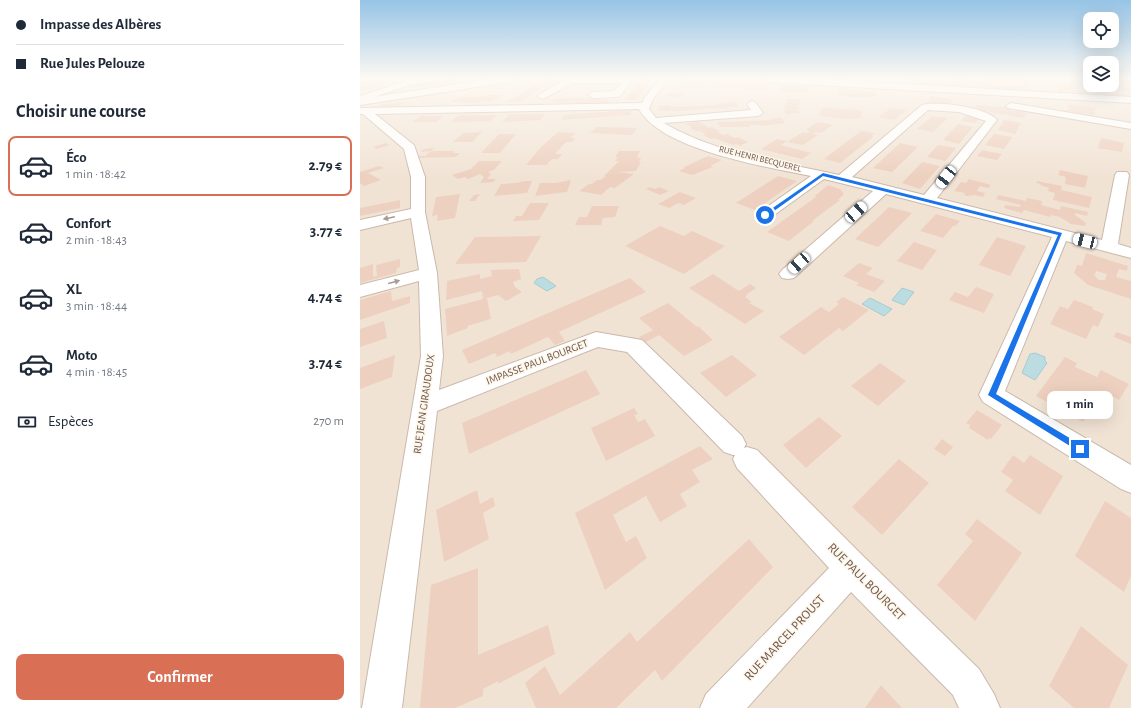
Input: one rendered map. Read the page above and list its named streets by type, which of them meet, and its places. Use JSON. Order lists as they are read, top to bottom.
{
  "streets": {
    "street": [
      "RUE HENRI BECQUEREL",
      "IMPASSE PAUL BOURGET",
      "RUE JEAN GIRAUDOUX",
      "RUE PAUL BOURGET",
      "RUE MARCEL PROUST"
    ]
  },
  "crossings": [
    ["IMPASSE PAUL BOURGET", "RUE JEAN GIRAUDOUX"],
    ["IMPASSE PAUL BOURGET", "RUE PAUL BOURGET"],
    ["RUE PAUL BOURGET", "RUE MARCEL PROUST"]
  ],
  "page": {
    "banner": ["Impasse des Albères", "Rue Jules Pelouze"],
    "heading": "Choisir une course",
    "list": [
      {
        "name": "Éco",
        "note": "1 min · 18:42",
        "value": "2.79 €"
      },
      {
        "name": "Confort",
        "note": "2 min · 18:43",
        "value": "3.77 €"
      },
      {
        "name": "XL",
        "note": "3 min · 18:44",
        "value": "4.74 €"
      },
      {
        "name": "Moto",
        "note": "4 min · 18:45",
        "value": "3.74 €"
      }
    ],
    "bubble": "1 min",
    "pay": ["Espèces", "270 m"],
    "buttons": "Confirmer"
  }
}
